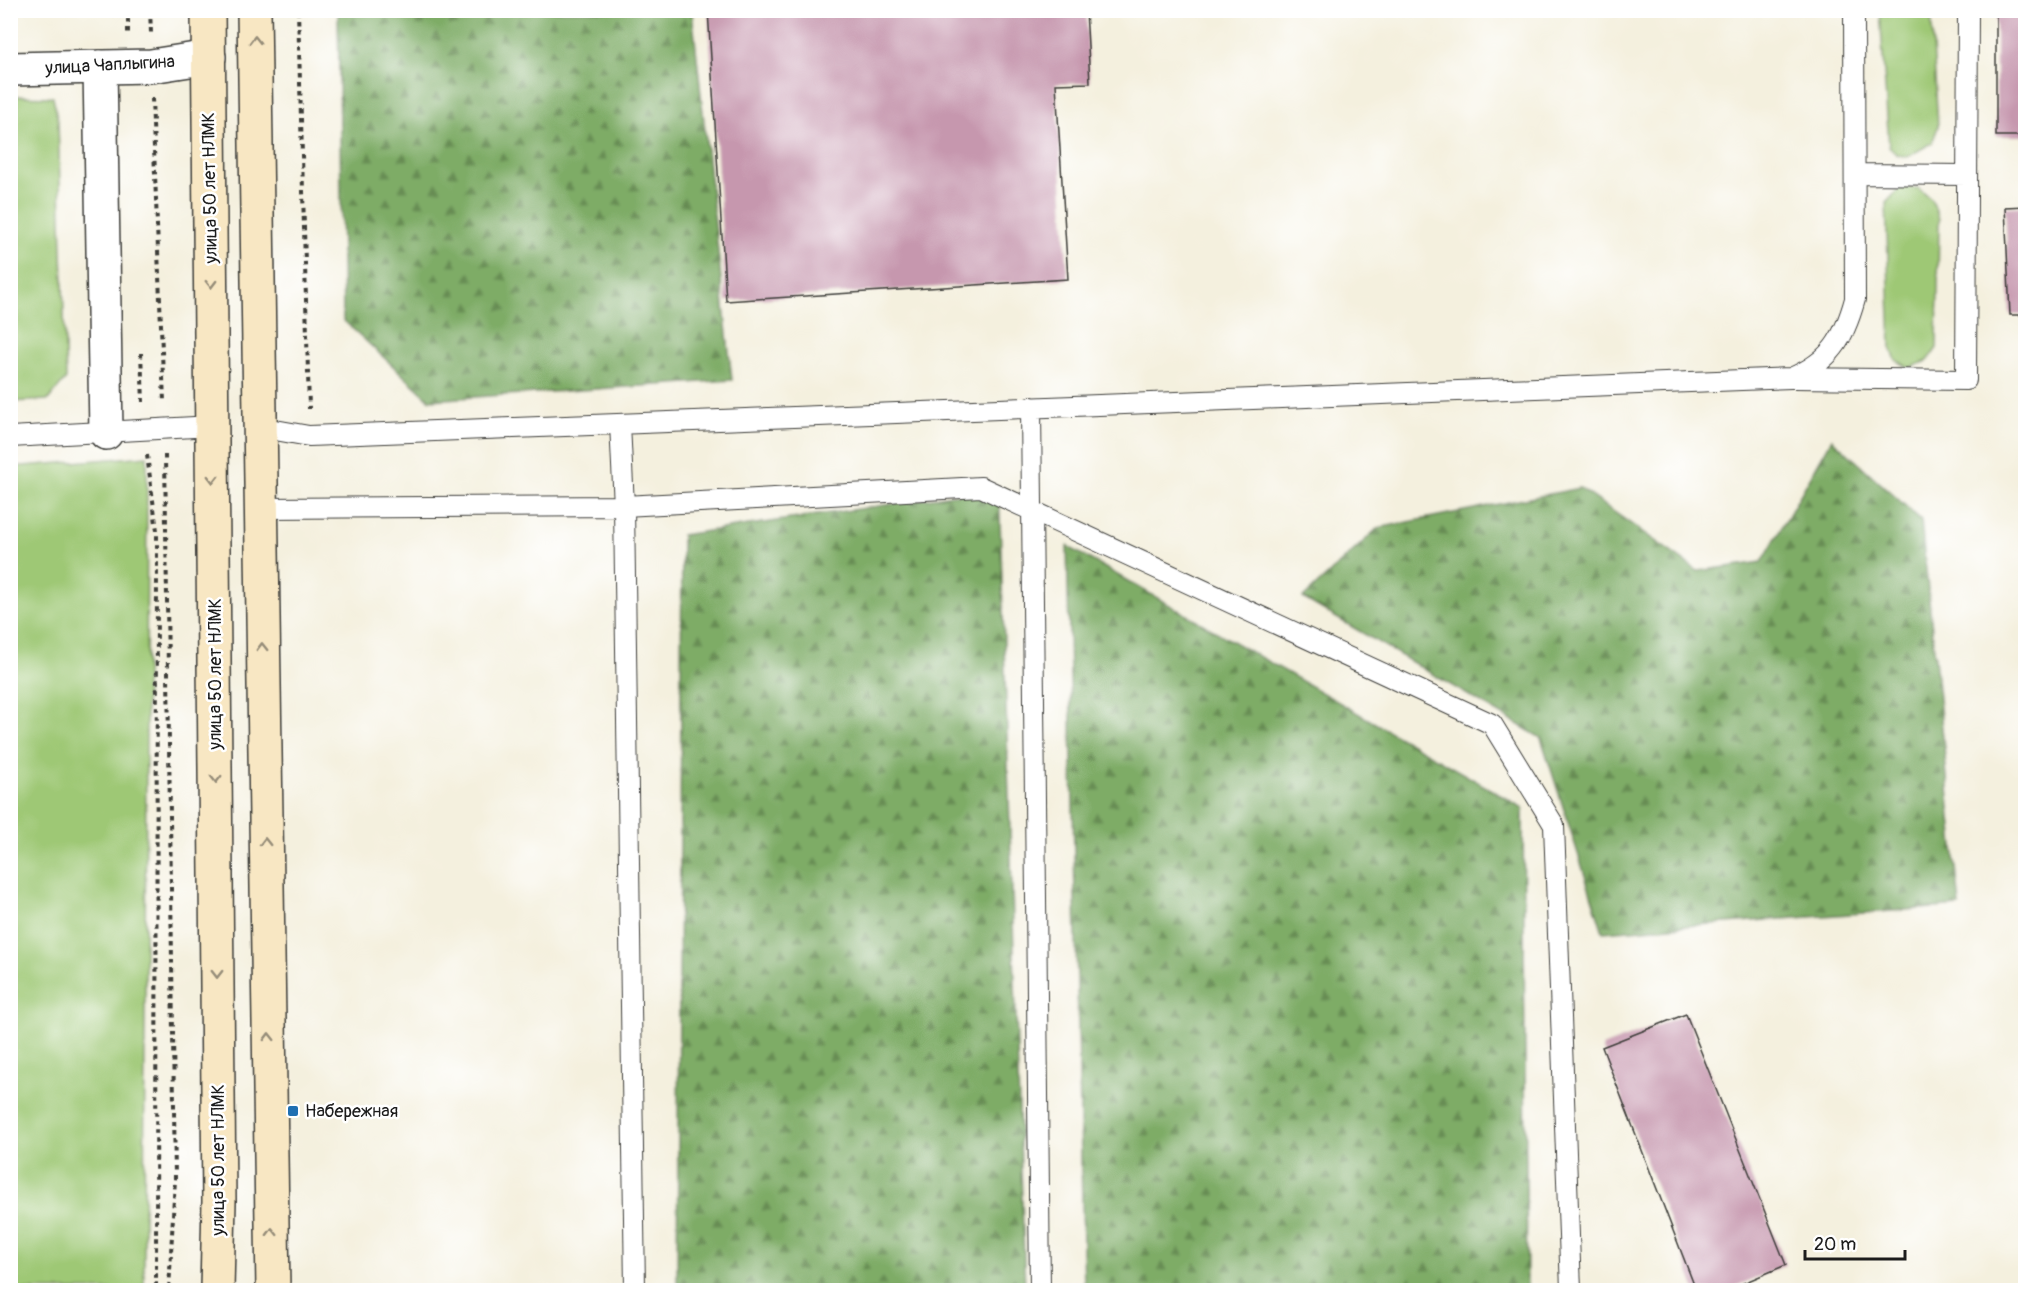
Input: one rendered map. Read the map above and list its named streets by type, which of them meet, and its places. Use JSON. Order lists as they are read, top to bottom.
{
  "streets": {
    "main road": ["улица 50 лет НЛМК"],
    "street": ["улица Чаплыгина"]
  },
  "crossings": [
    ["улица Чаплыгина", "улица 50 лет НЛМК"]
  ],
  "places": {
    "transit": ["Набережная"]
  },
  "scale_bar": "20 m"
}
